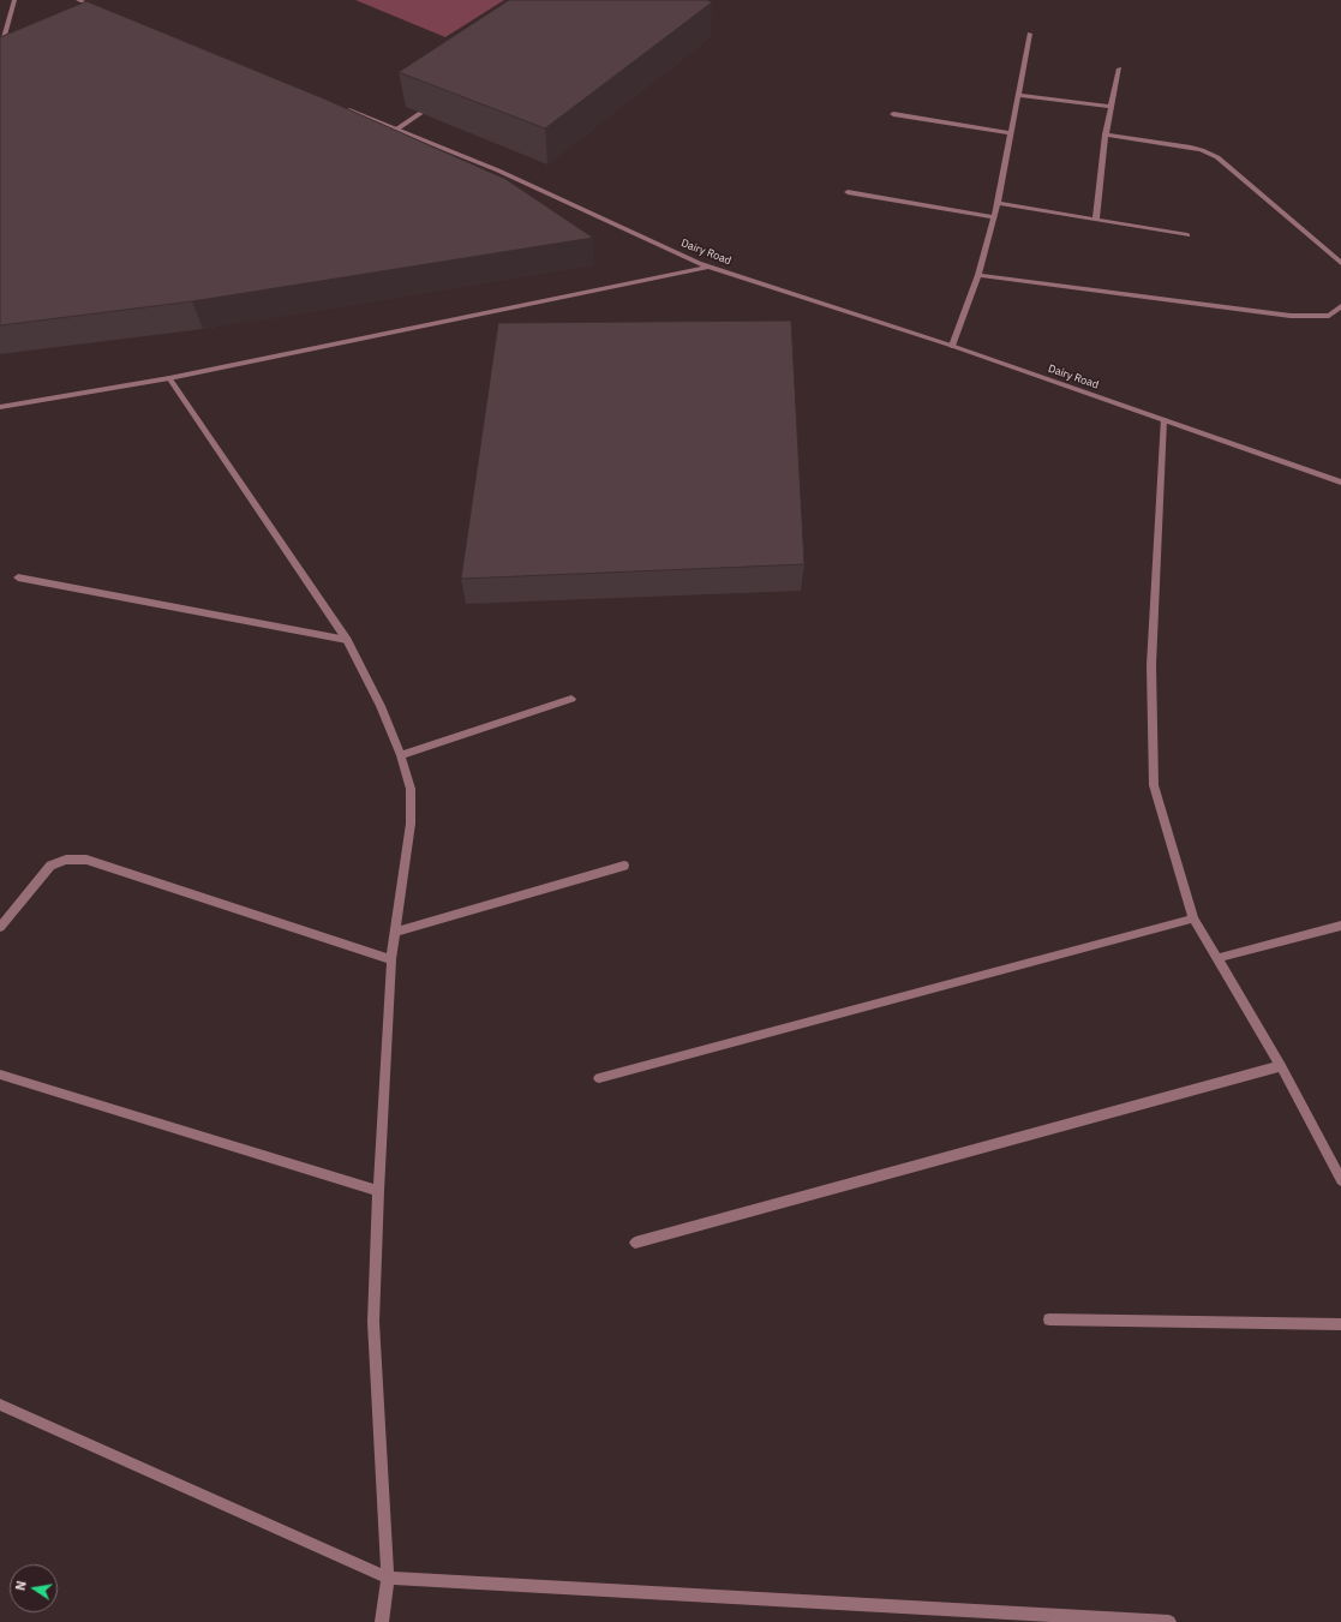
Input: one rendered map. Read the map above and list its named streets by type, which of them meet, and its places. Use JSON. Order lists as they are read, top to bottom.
{
  "streets": {
    "street": ["Dairy Road"]
  },
  "north": "left"
}
